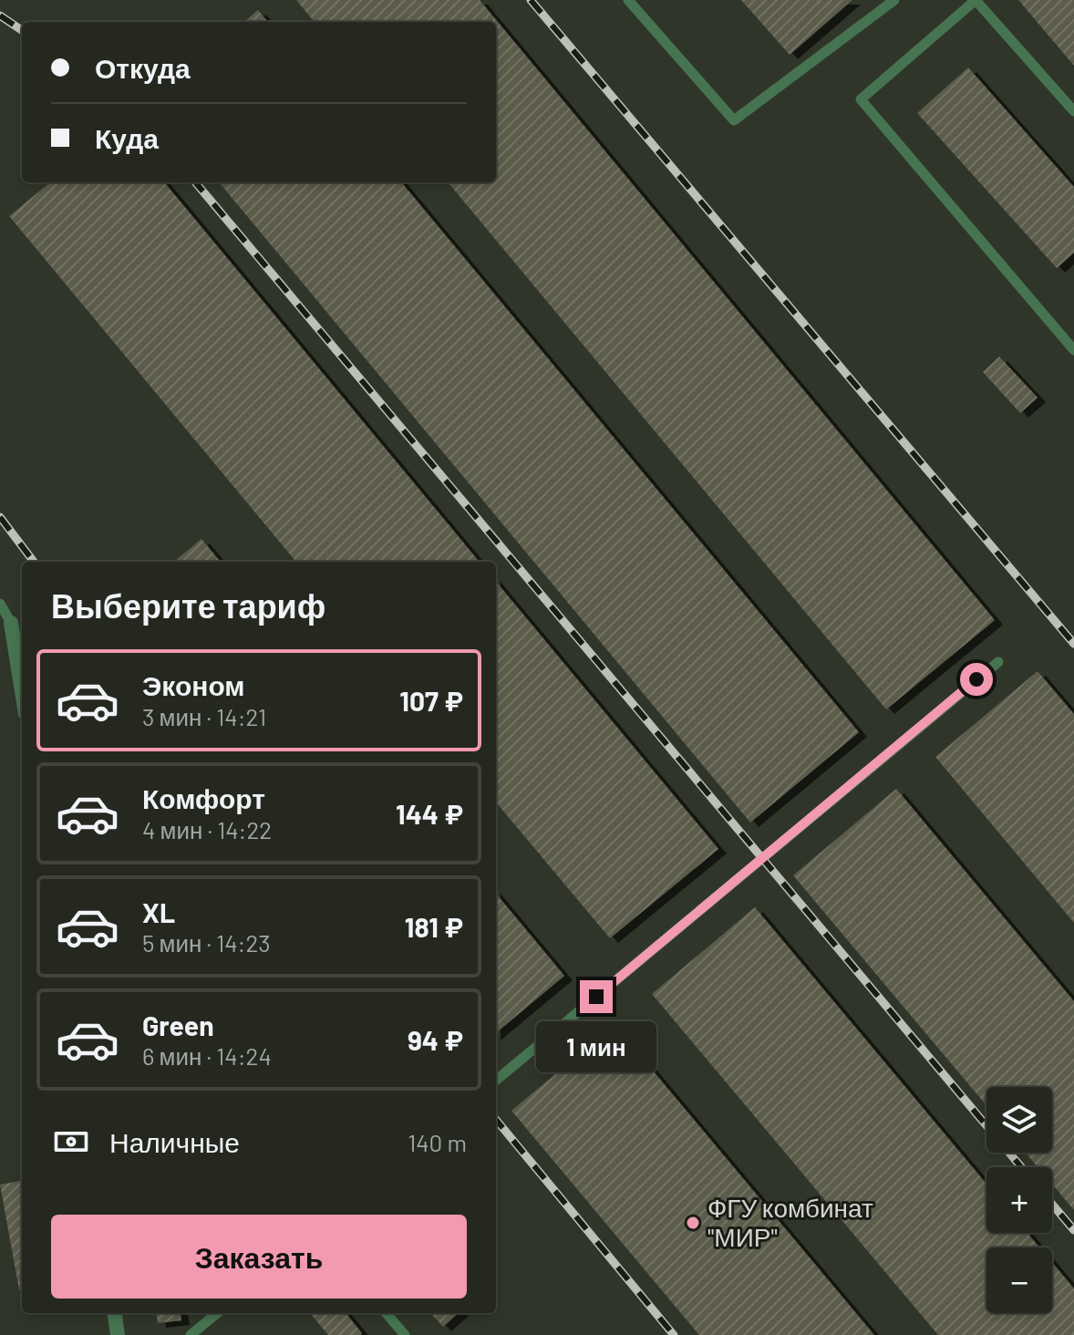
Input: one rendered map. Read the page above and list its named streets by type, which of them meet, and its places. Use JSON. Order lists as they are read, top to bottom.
{
  "places": ["ФГУ комбинат \"МИР\""],
  "page": {
    "banner": ["Откуда", "Куда"],
    "heading": "Выберите тариф",
    "list": [
      {
        "name": "Эконом",
        "note": "3 мин · 14:21",
        "value": "107 ₽"
      },
      {
        "name": "Комфорт",
        "note": "4 мин · 14:22",
        "value": "144 ₽"
      },
      {
        "name": "XL",
        "note": "5 мин · 14:23",
        "value": "181 ₽"
      },
      {
        "name": "Green",
        "note": "6 мин · 14:24",
        "value": "94 ₽"
      }
    ],
    "bubble": "1 мин",
    "map_buttons": ["+", "−"],
    "pay": ["Наличные", "140 m"],
    "buttons": "Заказать"
  }
}
